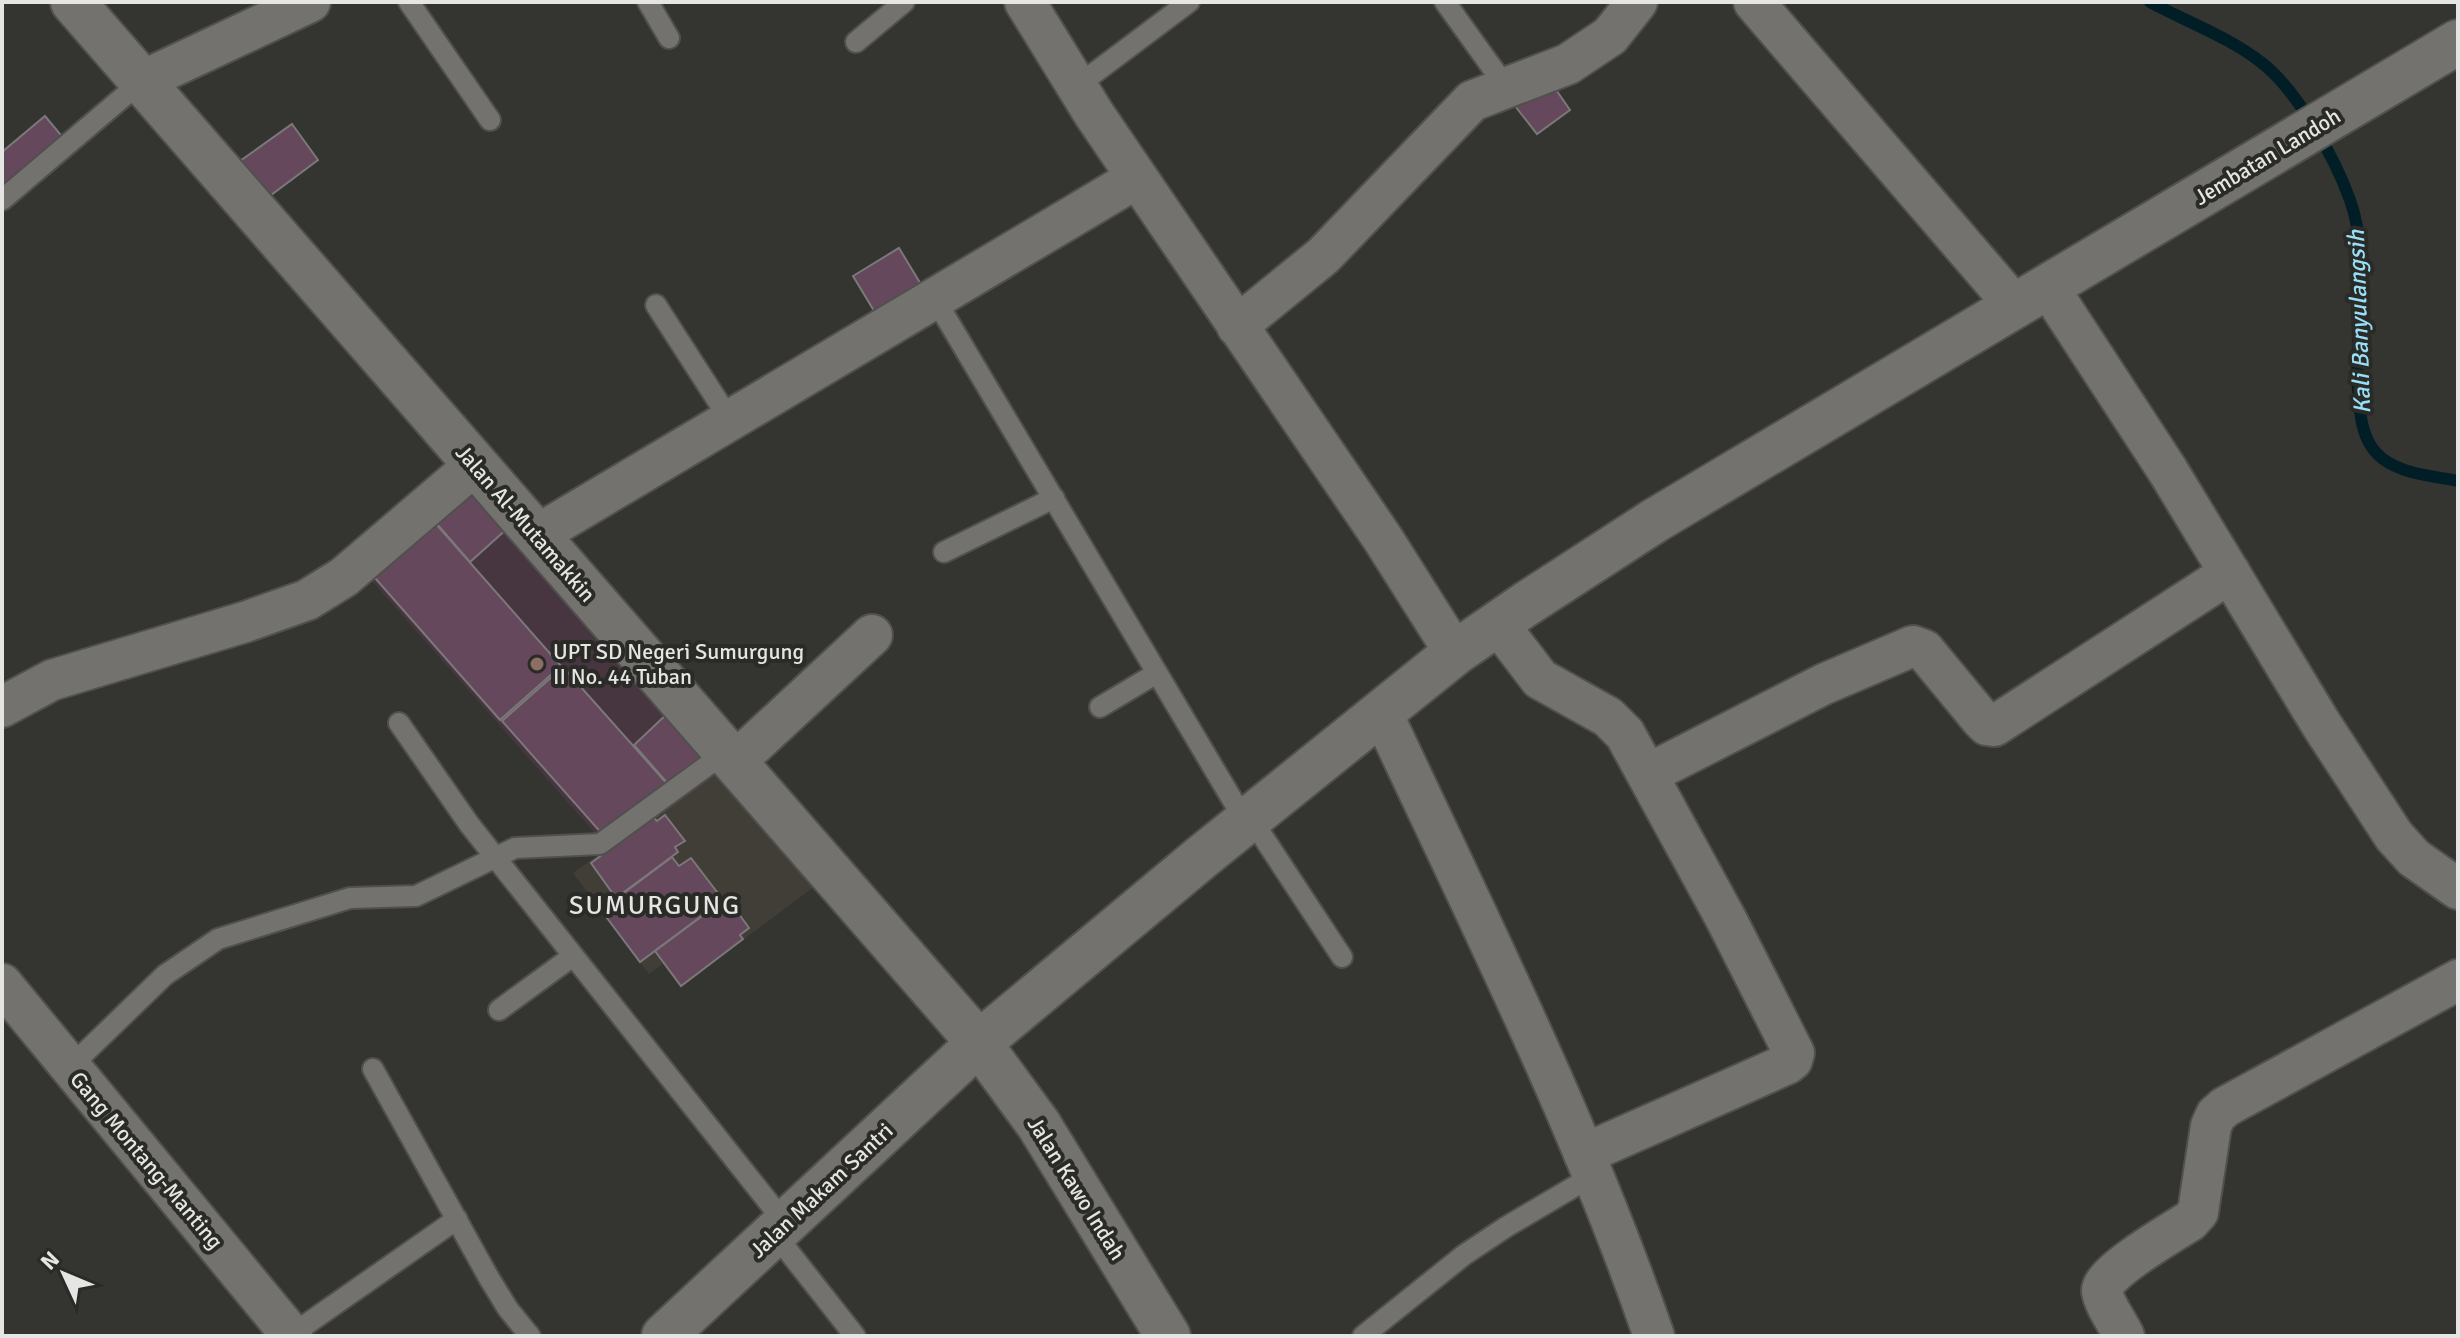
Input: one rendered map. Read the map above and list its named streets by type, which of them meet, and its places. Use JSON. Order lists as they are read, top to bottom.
{
  "streets": {
    "street": [
      "Jembatan Landoh",
      "Jalan Al-Mutamakkin",
      "Gang Montang-Manting",
      "Jalan Kawo Indah",
      "Jalan Makam Santri"
    ]
  },
  "crossings": [
    ["Jembatan Landoh", "Jalan Makam Santri"],
    ["Jalan Al-Mutamakkin", "Jalan Kawo Indah"],
    ["Jalan Al-Mutamakkin", "Jalan Makam Santri"],
    ["Jalan Kawo Indah", "Jalan Makam Santri"]
  ],
  "districts": ["SUMURGUNG"],
  "water": ["Kali Banyulangsih"],
  "places": ["UPT SD Negeri Sumurgung II No. 44 Tuban"],
  "north": "top left"
}
